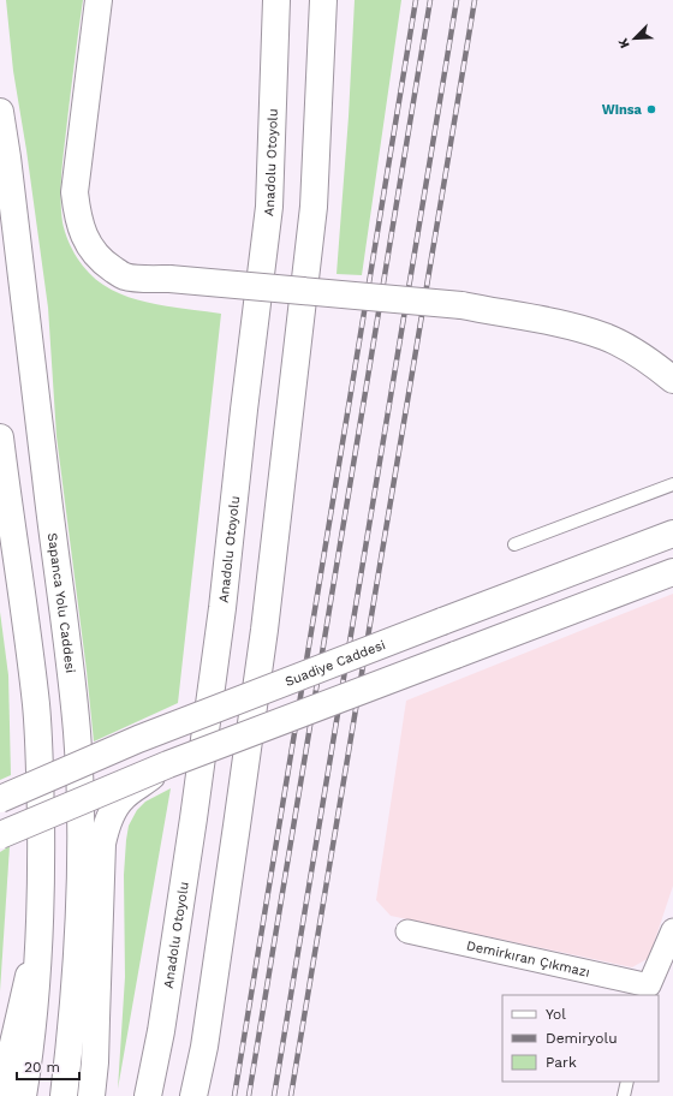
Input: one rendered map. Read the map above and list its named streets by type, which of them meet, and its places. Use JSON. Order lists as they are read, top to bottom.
{
  "streets": {
    "main road": ["Anadolu Otoyolu", "Sapanca Yolu Caddesi", "Suadiye Caddesi"],
    "street": ["Demirkıran Çıkmazı"]
  },
  "places": ["Winsa"],
  "legend": ["Yol", "Demiryolu", "Park"],
  "scale_bar": "20 m",
  "north": "bottom left"
}
